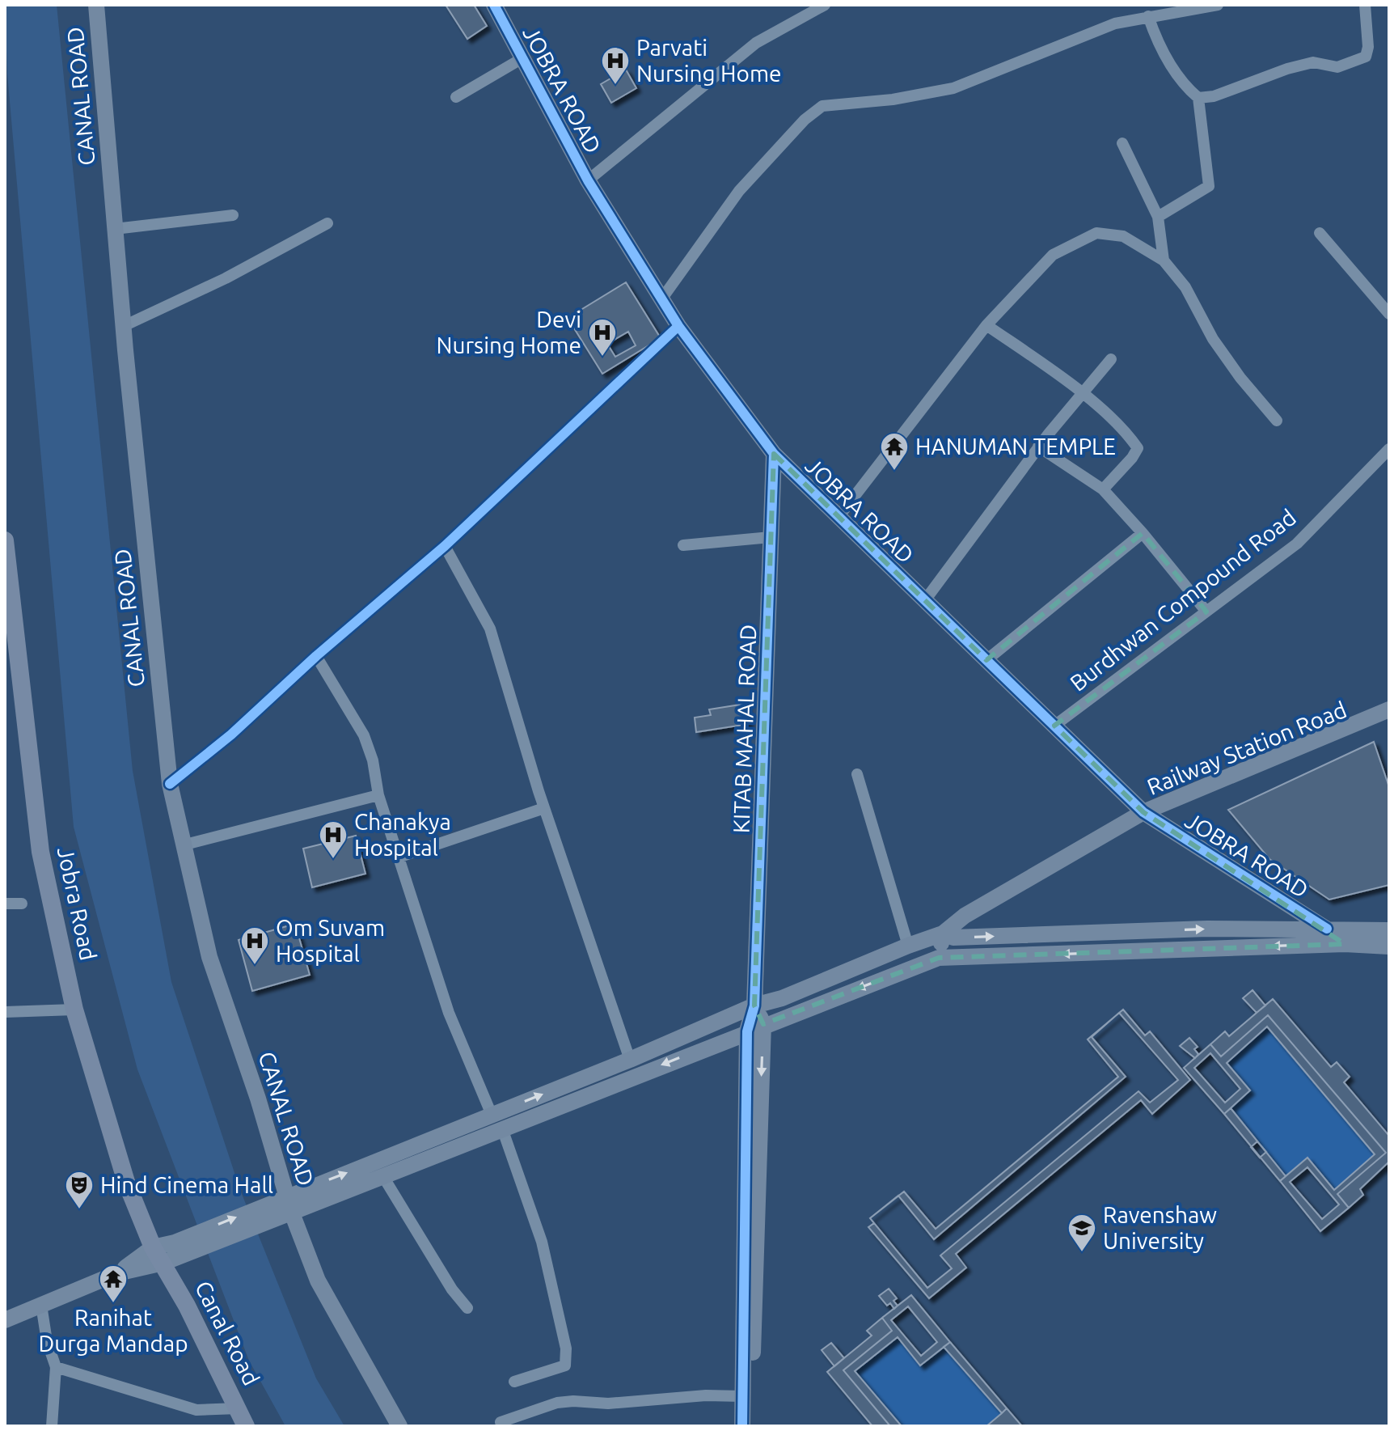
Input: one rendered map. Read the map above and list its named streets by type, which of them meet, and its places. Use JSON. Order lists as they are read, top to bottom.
{
  "streets": {
    "main road": [
      "JOBRA ROAD",
      "CANAL ROAD",
      "KITAB MAHAL ROAD",
      "Railway Station Road",
      "Jobra Road",
      "Canal Road"
    ],
    "street": ["Burdhwan Compound Road"]
  },
  "crossings": [
    ["JOBRA ROAD", "Burdhwan Compound Road"],
    ["JOBRA ROAD", "KITAB MAHAL ROAD"],
    ["JOBRA ROAD", "Railway Station Road"],
    ["Jobra Road", "Canal Road"]
  ],
  "places": {
    "hospital": [
      "Parvati Nursing Home",
      "Devi Nursing Home",
      "Chanakya Hospital",
      "Om Suvam Hospital"
    ],
    "temple": ["HANUMAN TEMPLE", "Ranihat Durga Mandap"],
    "theatre": ["Hind Cinema Hall"],
    "school or university": ["Ravenshaw University"]
  }
}
